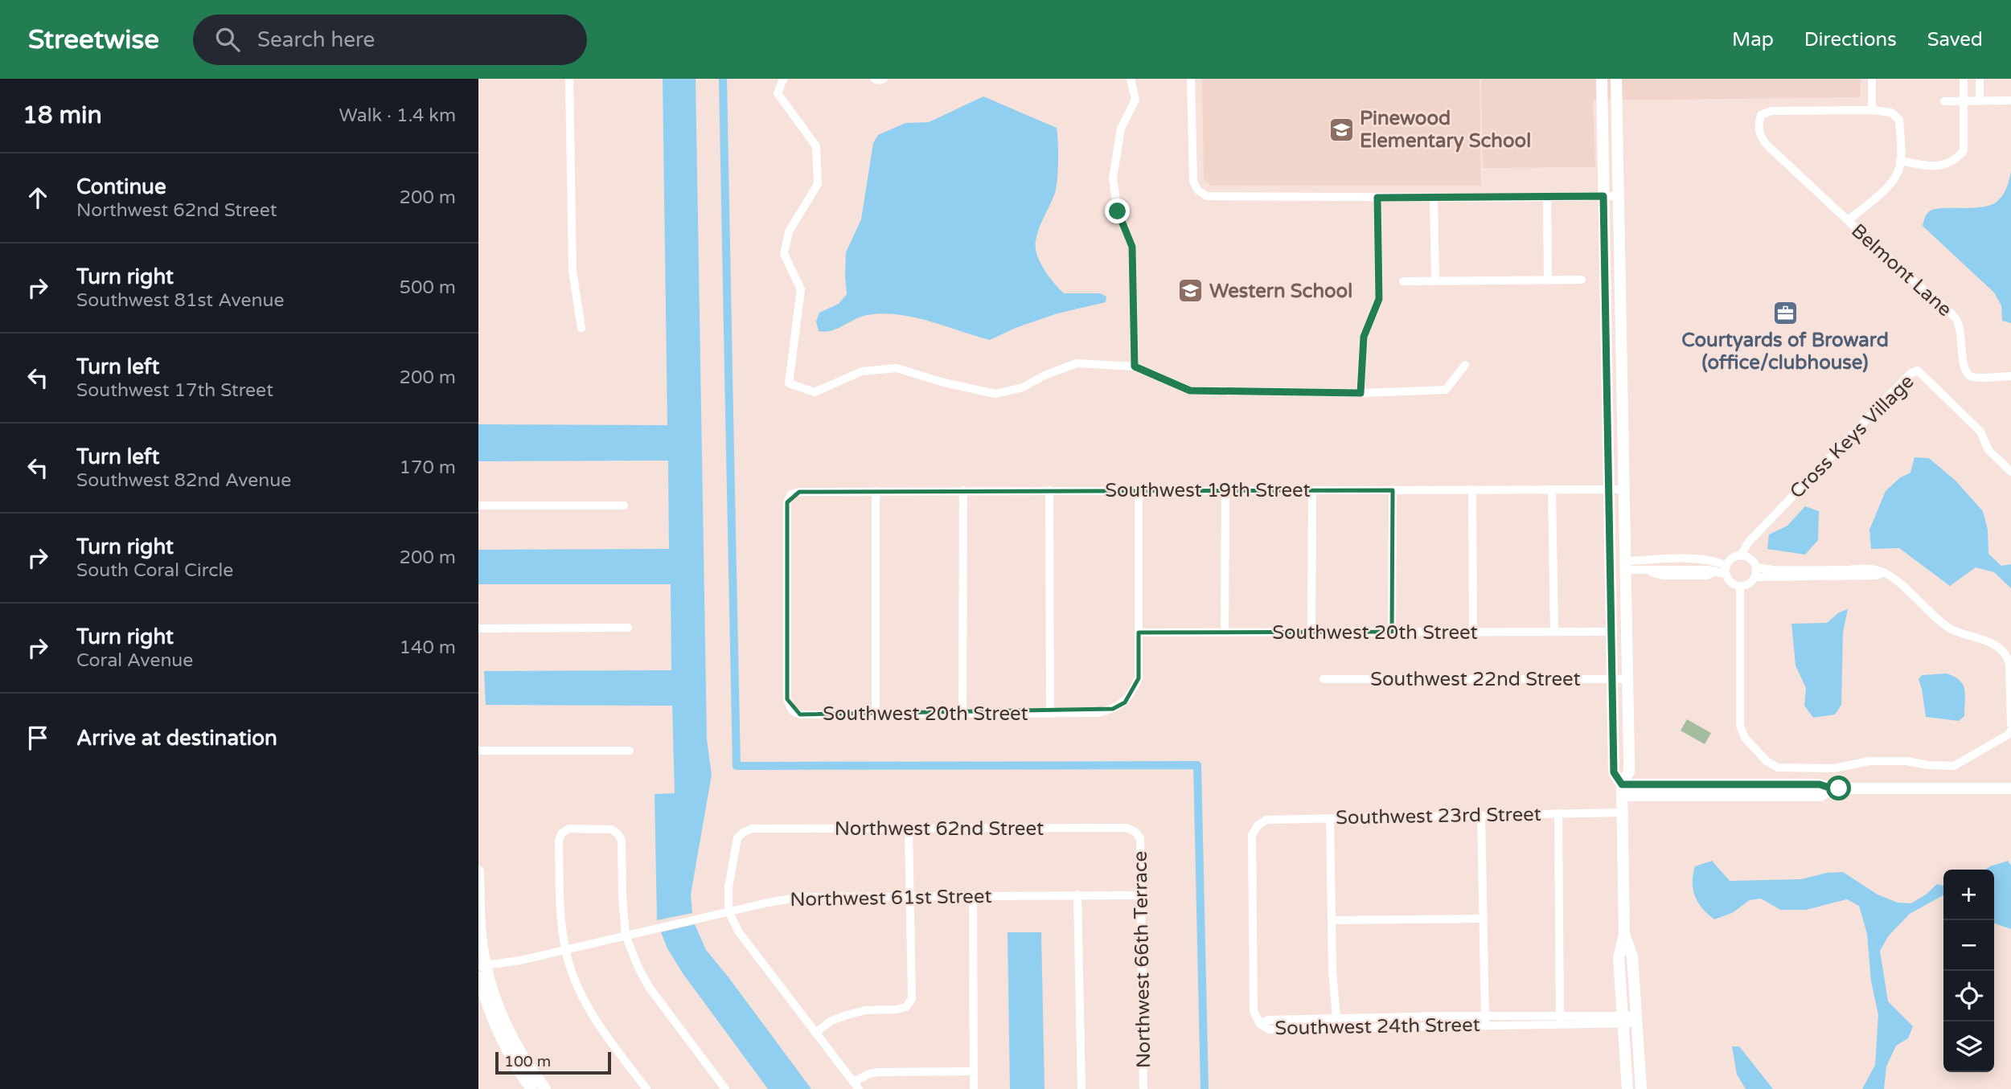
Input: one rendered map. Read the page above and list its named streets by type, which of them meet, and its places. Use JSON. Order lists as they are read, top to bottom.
{
  "streets": {
    "street": [
      "Belmont Lane",
      "Cross Keys Village",
      "Southwest 19th Street",
      "Southwest 20th Street",
      "Southwest 22nd Street",
      "Southwest 23rd Street",
      "Northwest 62nd Street",
      "Northwest 61st Street",
      "Northwest 66th Terrace",
      "Southwest 24th Street"
    ]
  },
  "crossings": [
    ["Southwest 19th Street", "Southwest 20th Street"],
    ["Southwest 23rd Street", "Southwest 24th Street"],
    ["Northwest 62nd Street", "Northwest 61st Street"],
    ["Northwest 62nd Street", "Northwest 66th Terrace"],
    ["Northwest 61st Street", "Northwest 66th Terrace"]
  ],
  "places": {
    "school or university": ["Pinewood Elementary School", "Western School"],
    "office": ["Courtyards of Broward (office/clubhouse)"]
  },
  "scale_bar": "100 m",
  "page": {
    "header": "Streetwise",
    "search": "Search here",
    "nav": ["Map", "Directions", "Saved"],
    "heading": ["18 min", "Walk · 1.4 km"],
    "list": [
      ["Continue", "Northwest 62nd Street", "200 m"],
      ["Turn right", "Southwest 81st Avenue", "500 m"],
      ["Turn left", "Southwest 17th Street", "200 m"],
      ["Turn left", "Southwest 82nd Avenue", "170 m"],
      ["Turn right", "South Coral Circle", "200 m"],
      ["Turn right", "Coral Avenue", "140 m"],
      "Arrive at destination"
    ],
    "map_buttons": ["+", "−"],
    "scale": "100 m"
  }
}
